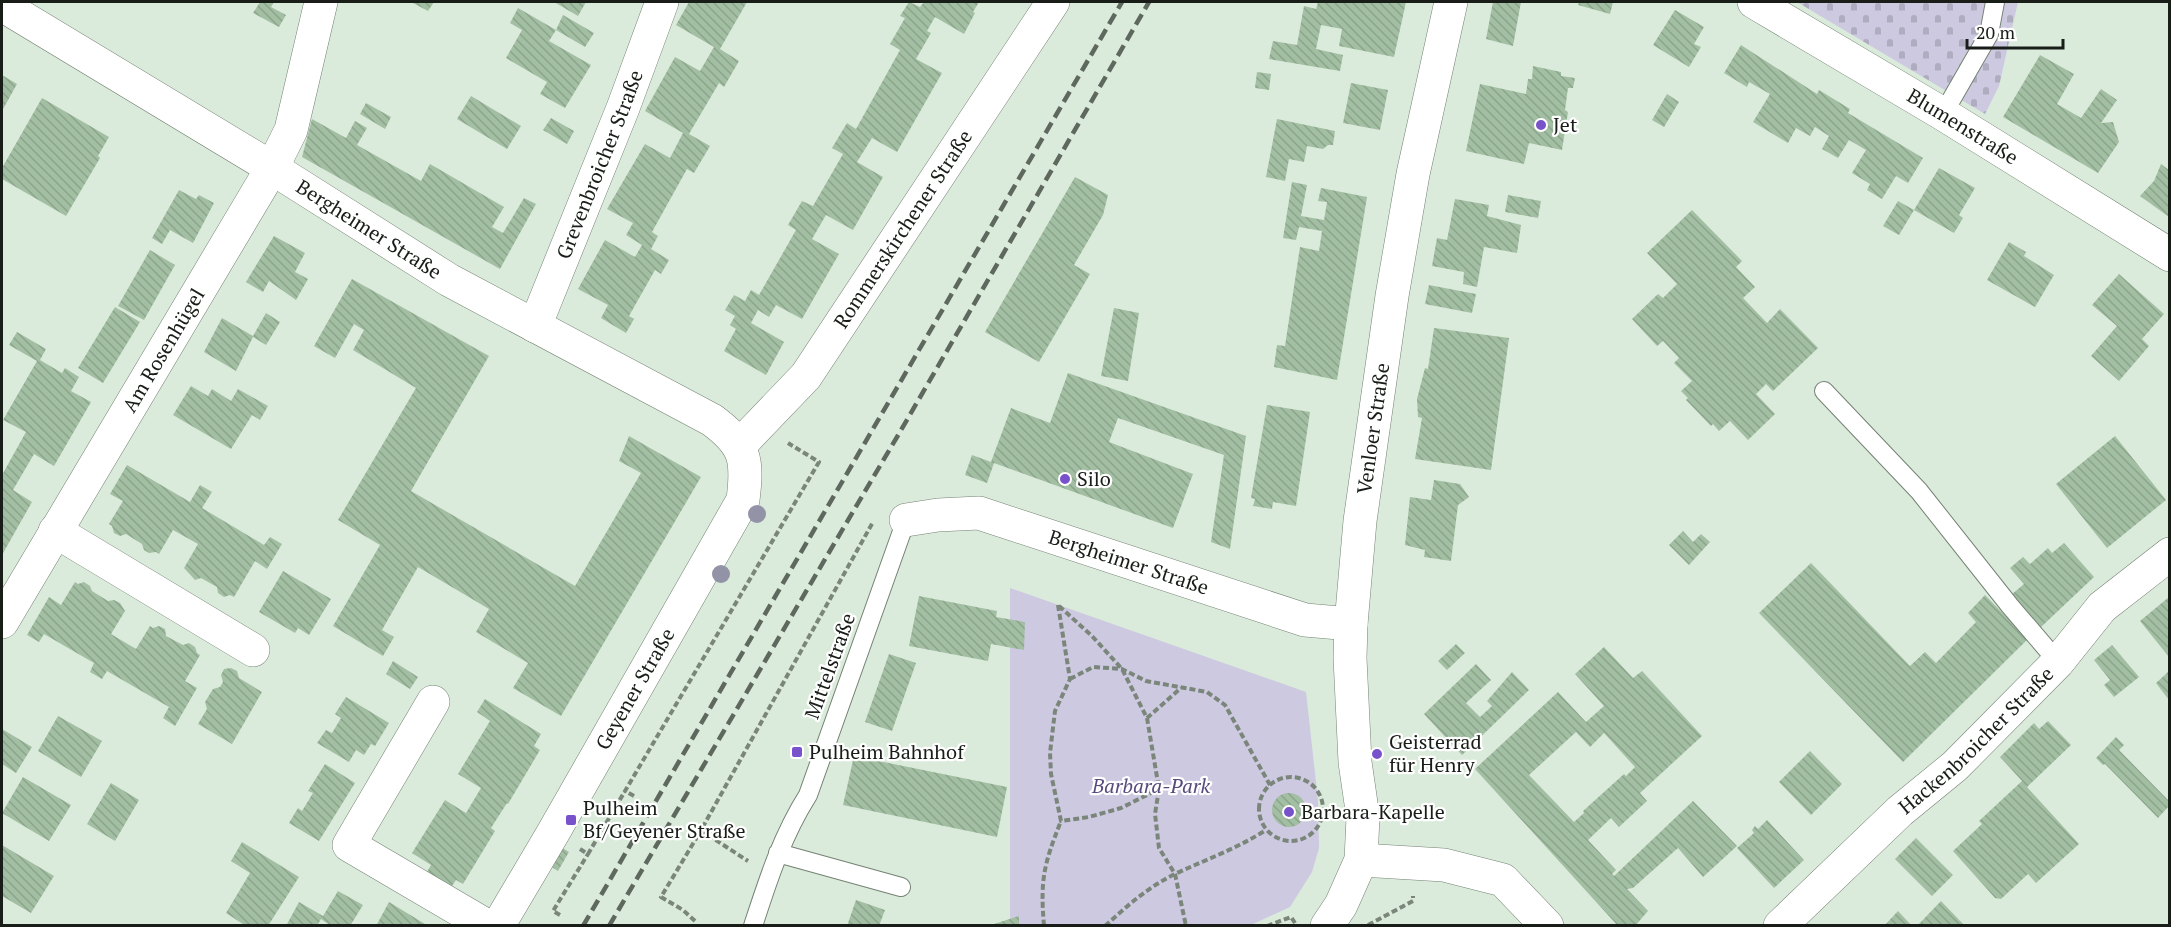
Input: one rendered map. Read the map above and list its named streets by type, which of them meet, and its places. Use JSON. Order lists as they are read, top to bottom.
{
  "streets": {
    "street": [
      "Blumenstraße",
      "Grevenbroicher Straße",
      "Rommerskirchener Straße",
      "Bergheimer Straße",
      "Am Rosenhügel",
      "Venloer Straße",
      "Geyener Straße",
      "Hackenbroicher Straße"
    ],
    "lane": ["Mittelstraße"]
  },
  "crossings": [
    ["Grevenbroicher Straße", "Bergheimer Straße"],
    ["Rommerskirchener Straße", "Bergheimer Straße"],
    ["Rommerskirchener Straße", "Geyener Straße"],
    ["Bergheimer Straße", "Am Rosenhügel"],
    ["Bergheimer Straße", "Venloer Straße"],
    ["Bergheimer Straße", "Mittelstraße"],
    ["Bergheimer Straße", "Geyener Straße"]
  ],
  "parks": ["Barbara-Park"],
  "places": {
    "other": [
      "Jet",
      "Silo",
      "Geisterrad für Henry",
      "Barbara-Kapelle"
    ],
    "transit": ["Pulheim Bahnhof", "Pulheim Bf/Geyener Straße"]
  },
  "scale_bar": "20 m"
}
